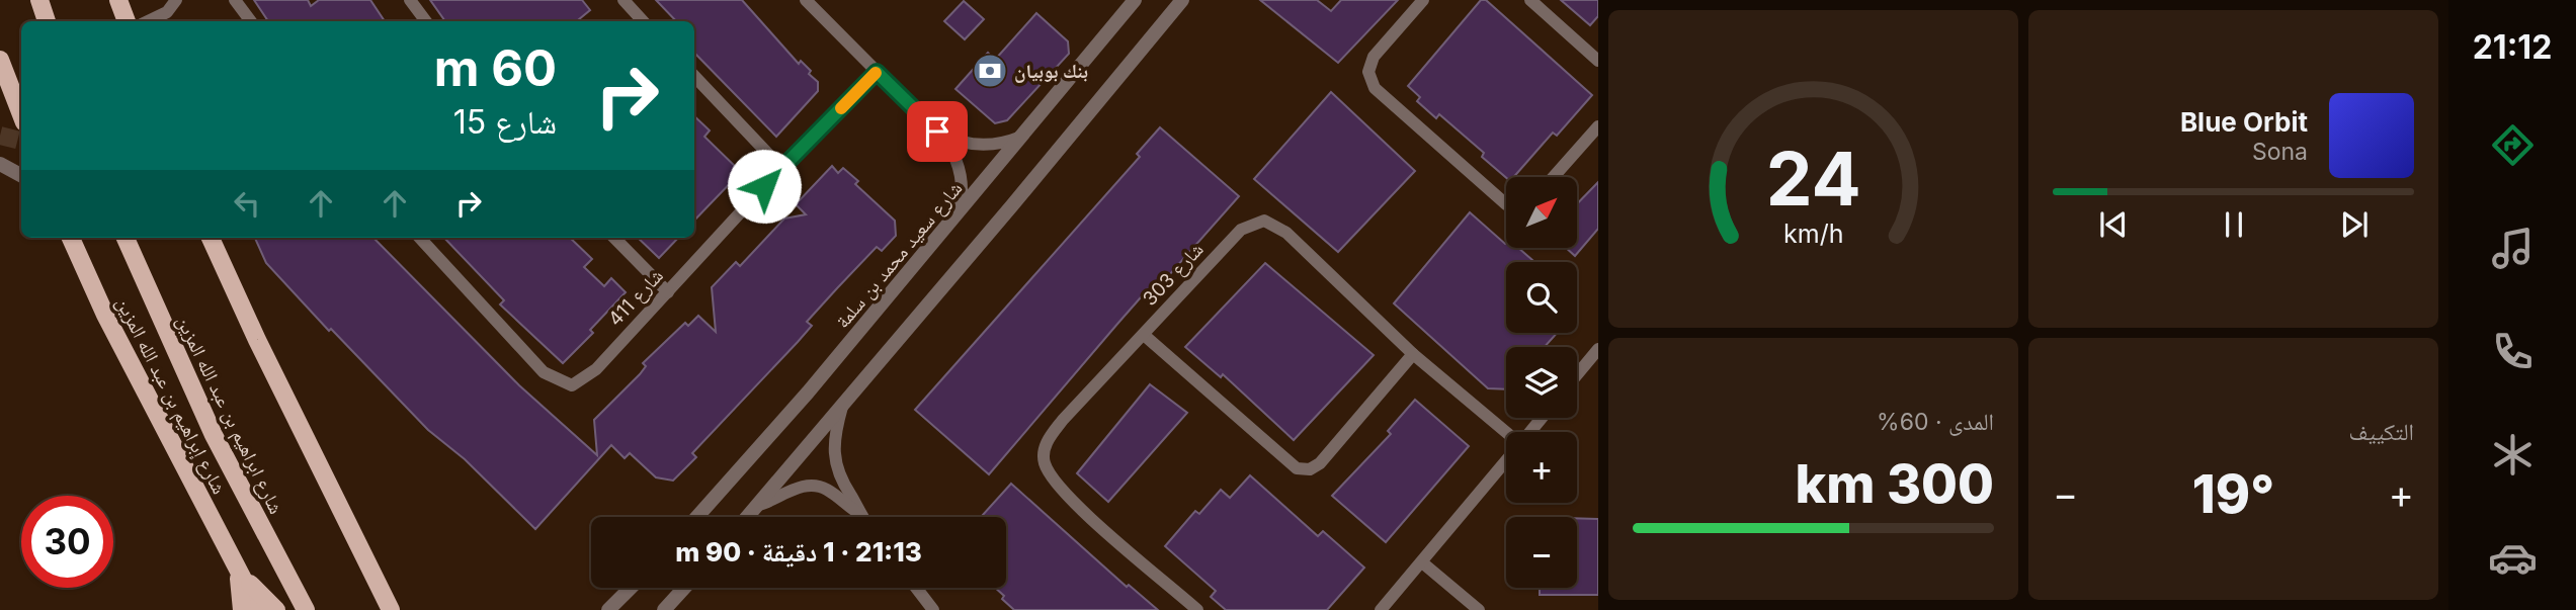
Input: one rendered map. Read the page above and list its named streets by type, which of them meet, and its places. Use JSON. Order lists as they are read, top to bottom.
{
  "streets": {
    "main road": ["شارع إبراهيم بن عبد الله المزين", "شارع ابراهيم بن عبد الله المزين"],
    "street": ["شارع سعيد محمد بن سلمة", "شارع 303", "شارع 411"]
  },
  "places": {
    "bank": ["بنك بوبيان"]
  },
  "north": "top right",
  "page": {
    "tabs": "21:12",
    "turn": ["60 m", "شارع 15"],
    "song": ["Blue Orbit", "Sona"],
    "map_buttons": ["+", "−"],
    "tile": [
      "التكييف",
      ["المدى · 60%", "300 km"]
    ],
    "heat": ["−", "19°", "+"],
    "limit": "30",
    "trip": "21:13 · 1 دقيقة · 90 m",
    "gauge": ["24", "km/h"]
  }
}
